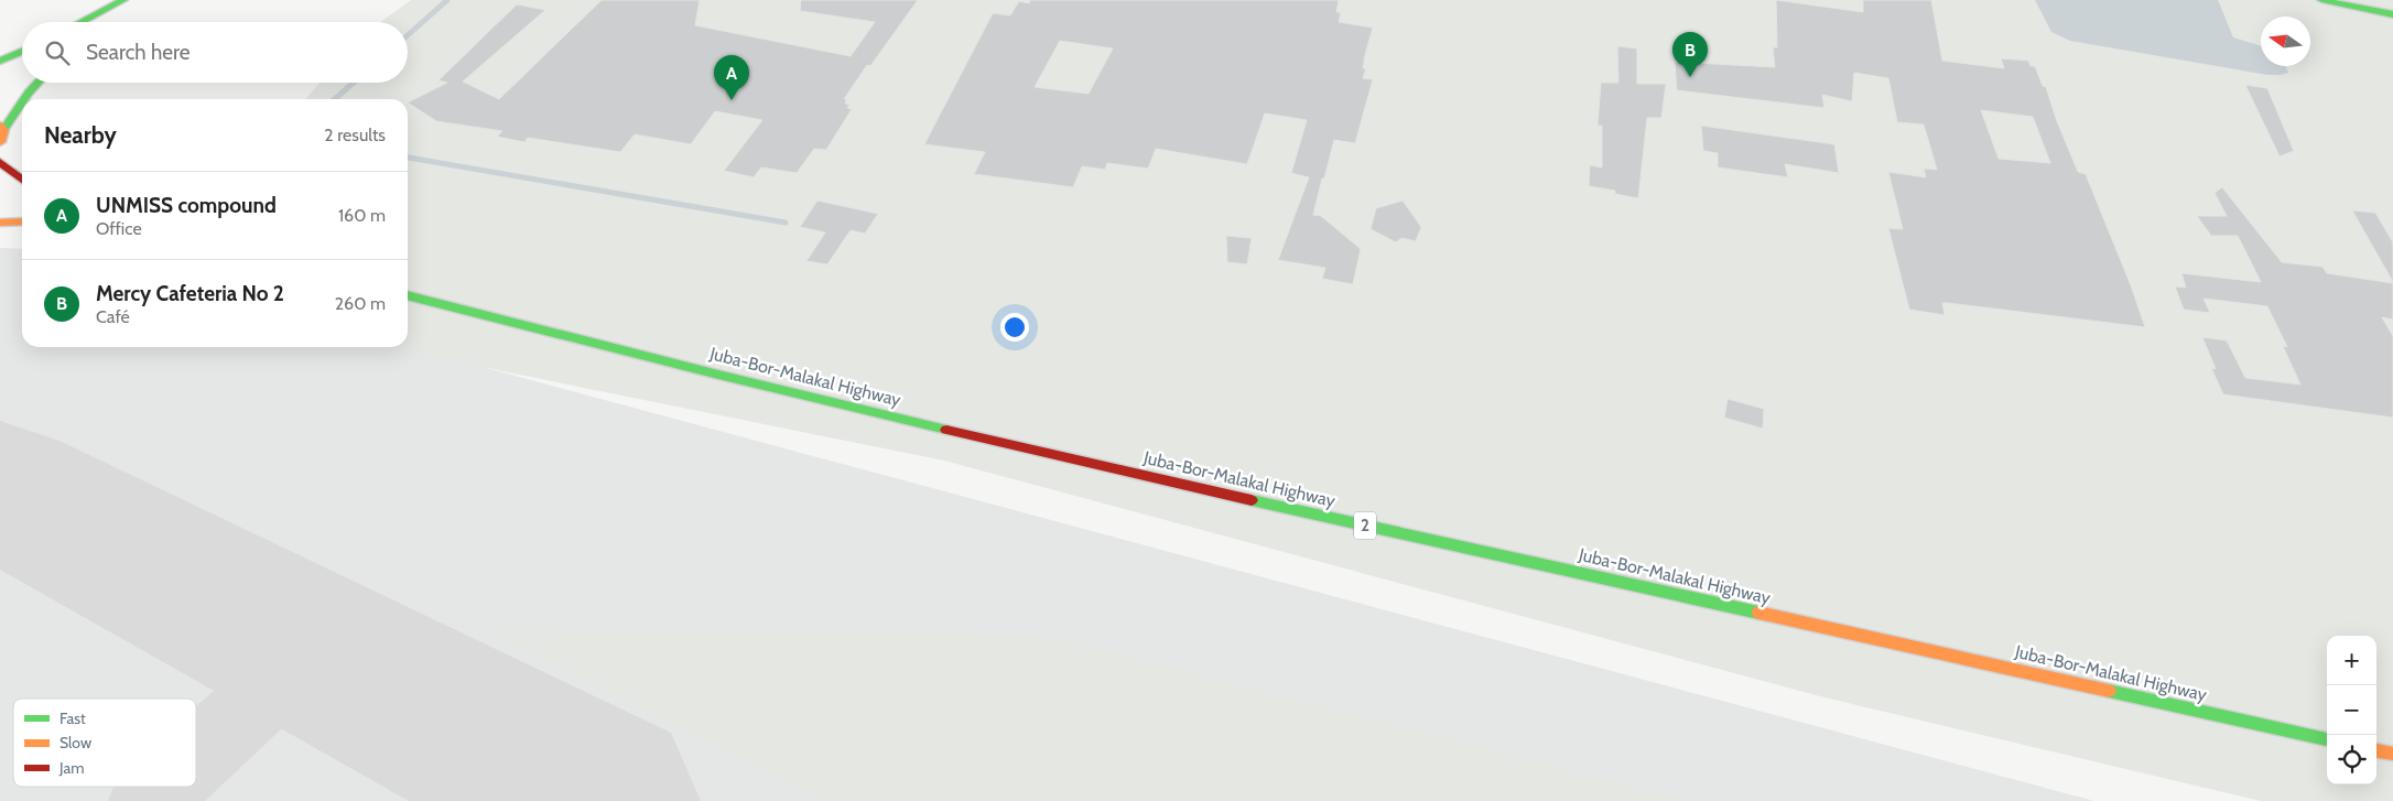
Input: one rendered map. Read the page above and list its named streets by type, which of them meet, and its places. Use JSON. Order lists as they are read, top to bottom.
{
  "streets": {
    "main road": ["Juba-Bor-Malakal Highway", "2"]
  },
  "legend": ["Fast", "Slow", "Jam"],
  "north": "left",
  "page": {
    "search": "Search here",
    "pins": ["B", "A"],
    "heading": ["Nearby", "2 results"],
    "list": [
      {
        "mark": "A",
        "name": "UNMISS compound",
        "note": "Office",
        "value": "160 m"
      },
      {
        "mark": "B",
        "name": "Mercy Cafeteria No 2",
        "note": "Café",
        "value": "260 m"
      }
    ],
    "map_buttons": ["+", "−"]
  }
}
